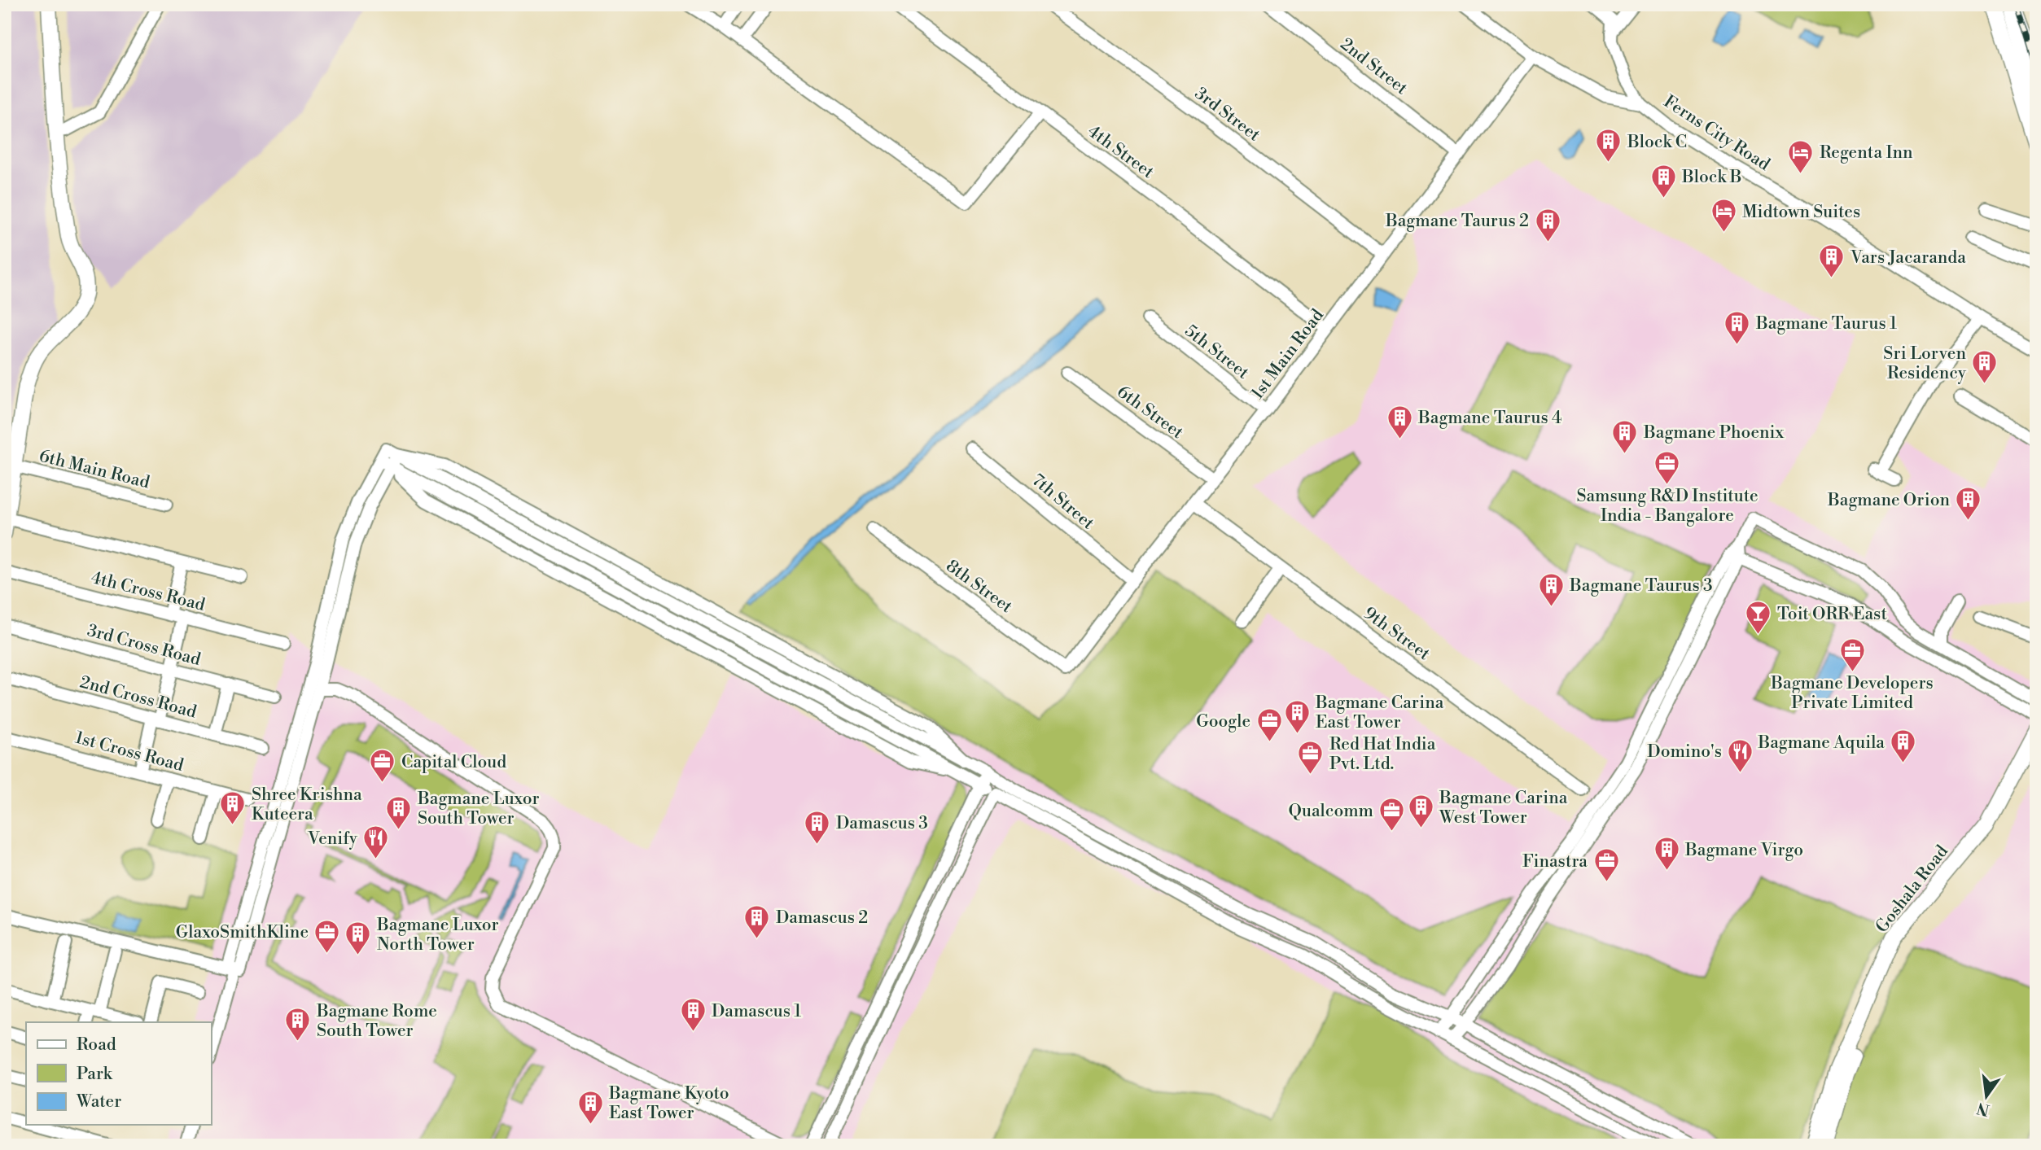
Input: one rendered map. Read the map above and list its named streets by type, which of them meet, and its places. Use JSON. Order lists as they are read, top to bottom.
{
  "streets": {
    "street": [
      "2nd Street",
      "3rd Street",
      "Ferns City Road",
      "4th Street",
      "5th Street",
      "1st Main Road",
      "6th Street",
      "6th Main Road",
      "7th Street",
      "8th Street",
      "4th Cross Road",
      "9th Street",
      "3rd Cross Road",
      "2nd Cross Road",
      "1st Cross Road",
      "Goshala Road"
    ]
  },
  "crossings": [
    ["2nd Street", "1st Main Road"],
    ["3rd Street", "1st Main Road"],
    ["Ferns City Road", "1st Main Road"],
    ["4th Street", "1st Main Road"],
    ["5th Street", "1st Main Road"],
    ["1st Main Road", "6th Street"],
    ["1st Main Road", "7th Street"],
    ["1st Main Road", "8th Street"],
    ["1st Main Road", "9th Street"]
  ],
  "places": {
    "building": [
      "Block C",
      "Block B",
      "Bagmane Taurus 2",
      "Vars Jacaranda",
      "Bagmane Taurus 1",
      "Sri Lorven Residency",
      "Bagmane Taurus 4",
      "Bagmane Phoenix",
      "Bagmane Orion",
      "Bagmane Taurus 3",
      "Bagmane Carina East Tower",
      "Bagmane Aquila",
      "Shree Krishna Kuteera",
      "Bagmane Carina West Tower",
      "Bagmane Luxor South Tower",
      "Damascus 3",
      "Bagmane Virgo",
      "Damascus 2",
      "Bagmane Luxor North Tower",
      "Damascus 1",
      "Bagmane Rome South Tower",
      "Bagmane Kyoto East Tower"
    ],
    "hotel": ["Regenta Inn", "Midtown Suites"],
    "office": [
      "Samsung R&D Institute India - Bangalore",
      "Bagmane Developers Private Limited",
      "Google",
      "Red Hat India Pvt. Ltd.",
      "Capital Cloud",
      "Qualcomm",
      "Finastra",
      "GlaxoSmithKline"
    ],
    "bar": ["Toit ORR East"],
    "restaurant": ["Domino's", "Venify"]
  },
  "legend": ["Road", "Park", "Water"],
  "north": "bottom"
}
